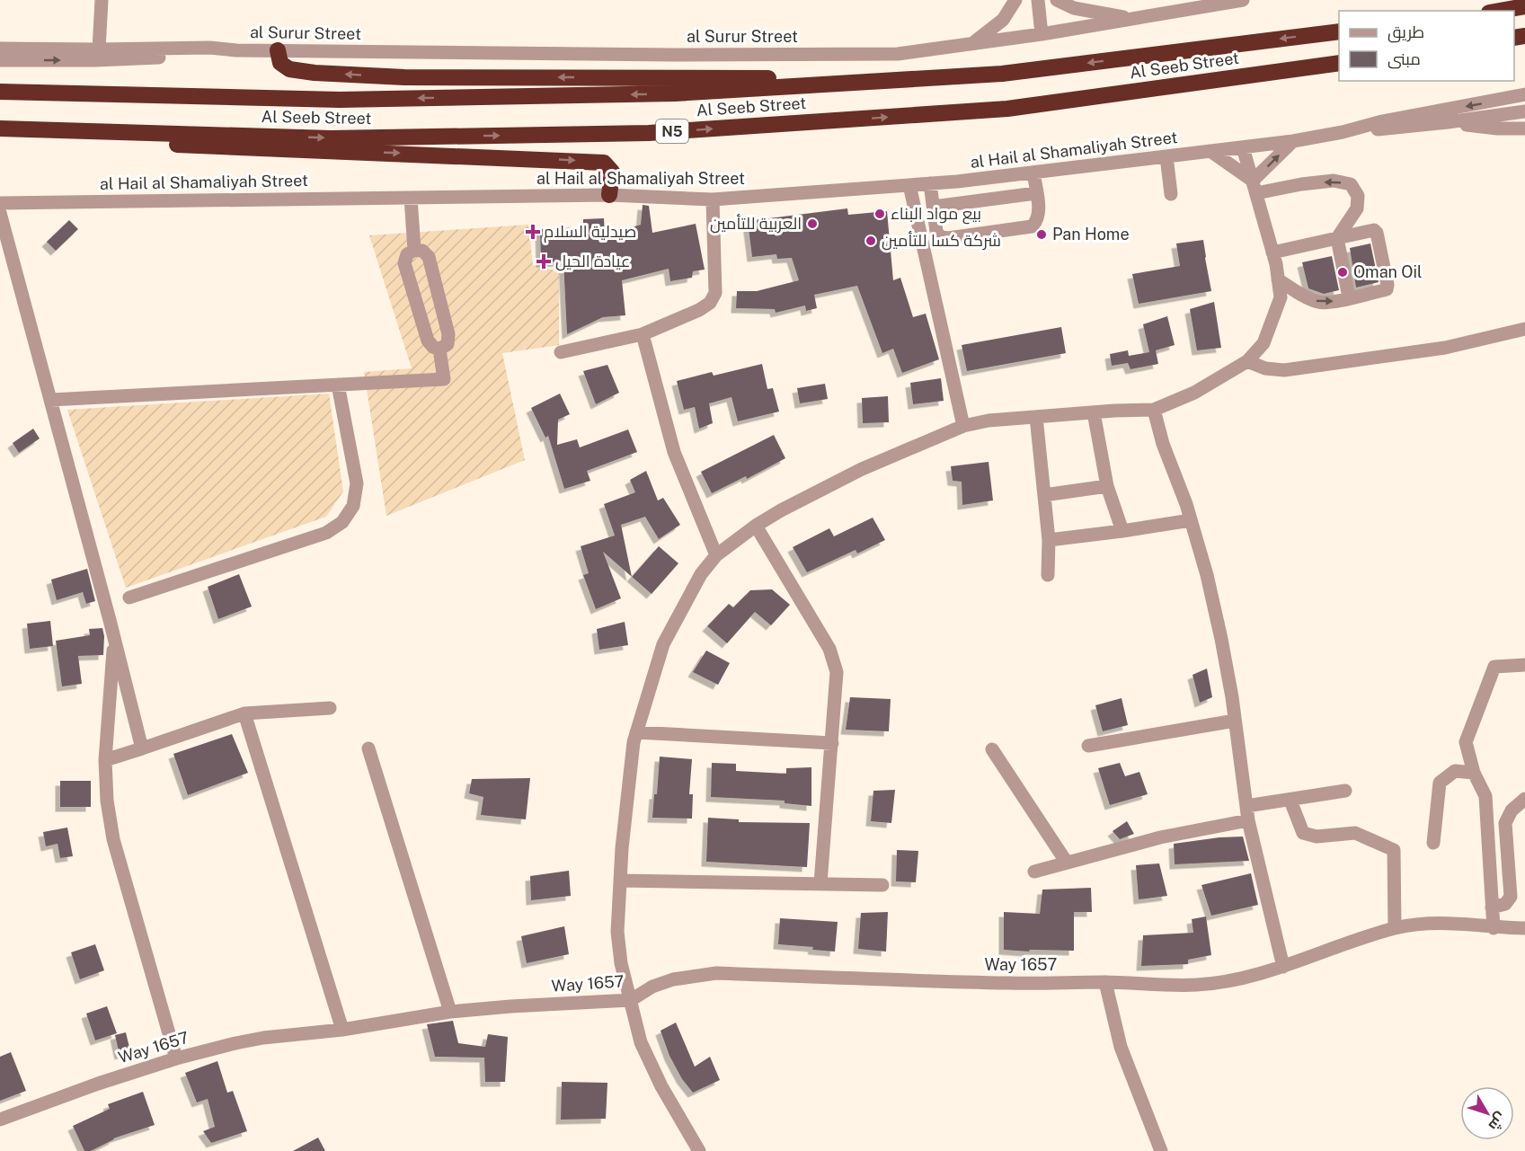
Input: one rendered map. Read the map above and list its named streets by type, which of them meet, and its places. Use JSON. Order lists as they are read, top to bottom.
{
  "streets": {
    "highway": ["Al Seeb Street", "N5"],
    "street": ["al Surur Street", "al Hail al Shamaliyah Street", "Way 1657"]
  },
  "places": {
    "other": [
      "بيع مواد البناء",
      "العربية للتأمين",
      "Pan Home",
      "شركة كسا للتأمين",
      "Oman Oil"
    ],
    "health": ["صيدلية السلام", "عيادة الحيل"]
  },
  "legend": ["طريق", "مبنى"],
  "north": "bottom right"
}
